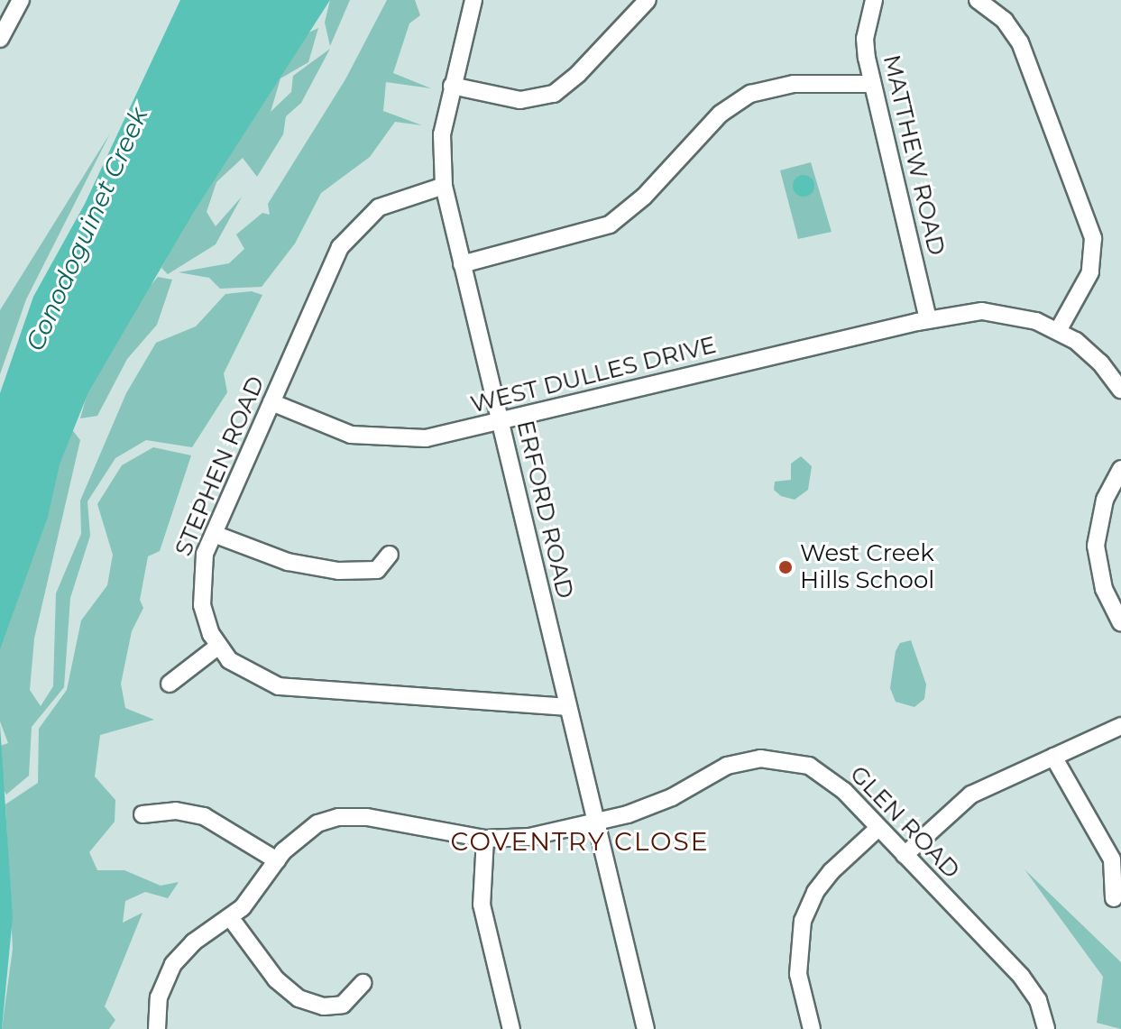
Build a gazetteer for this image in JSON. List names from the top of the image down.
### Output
{
  "streets": {
    "street": [
      "MATTHEW ROAD",
      "WEST DULLES DRIVE",
      "STEPHEN ROAD",
      "ERFORD ROAD",
      "GLEN ROAD"
    ]
  },
  "crossings": [
    ["MATTHEW ROAD", "WEST DULLES DRIVE"],
    ["WEST DULLES DRIVE", "STEPHEN ROAD"],
    ["WEST DULLES DRIVE", "ERFORD ROAD"],
    ["STEPHEN ROAD", "ERFORD ROAD"],
    ["ERFORD ROAD", "GLEN ROAD"]
  ],
  "districts": ["COVENTRY CLOSE"],
  "water": ["Conodoguinet Creek"],
  "places": ["West Creek Hills School"]
}
